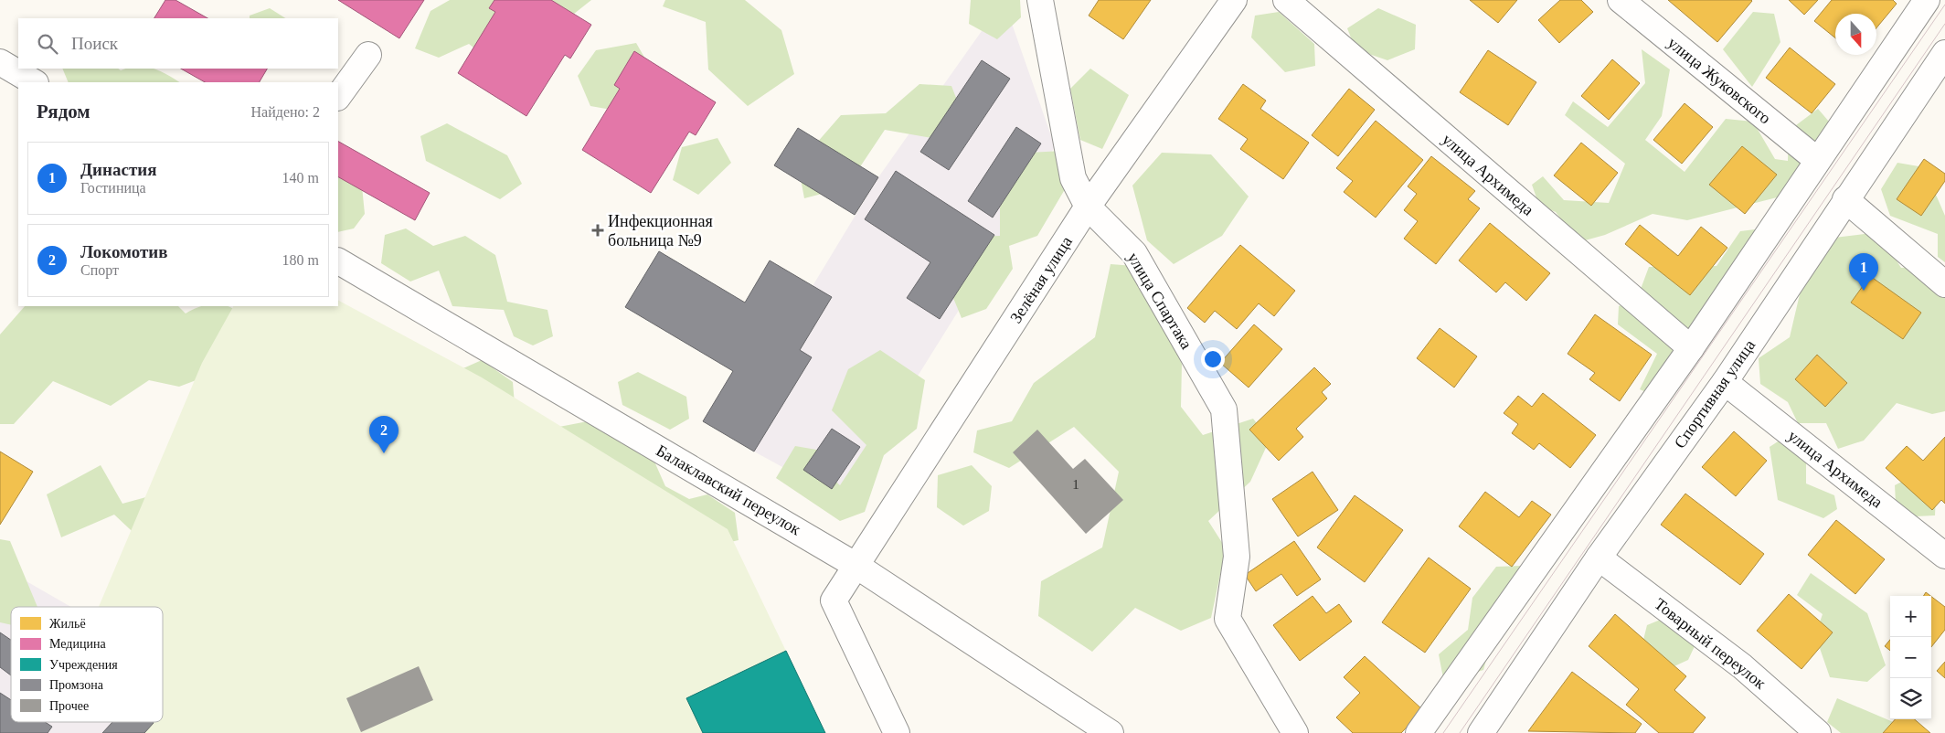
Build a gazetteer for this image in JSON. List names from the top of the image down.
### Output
{
  "streets": {
    "street": [
      "улица Жуковского",
      "улица Архимеда",
      "Зелёная улица",
      "улица Спартака",
      "Спортивная улица",
      "Балаклавский переулок",
      "Товарный переулок"
    ]
  },
  "crossings": [
    ["улица Архимеда", "Спортивная улица"],
    ["Зелёная улица", "улица Спартака"],
    ["Зелёная улица", "Балаклавский переулок"],
    ["Спортивная улица", "Товарный переулок"]
  ],
  "places": {
    "health": ["Инфекционная больница №9"]
  },
  "house_numbers": ["1"],
  "legend": [
    "Жильё",
    "Медицина",
    "Учреждения",
    "Промзона",
    "Прочее"
  ],
  "north": "bottom",
  "page": {
    "search": "Поиск",
    "heading": ["Рядом", "Найдено: 2"],
    "list": [
      {
        "mark": "1",
        "name": "Династия",
        "note": "Гостиница",
        "value": "140 m"
      },
      {
        "mark": "2",
        "name": "Локомотив",
        "note": "Спорт",
        "value": "180 m"
      }
    ],
    "pins": ["1", "2"],
    "map_buttons": ["+", "−"]
  }
}
